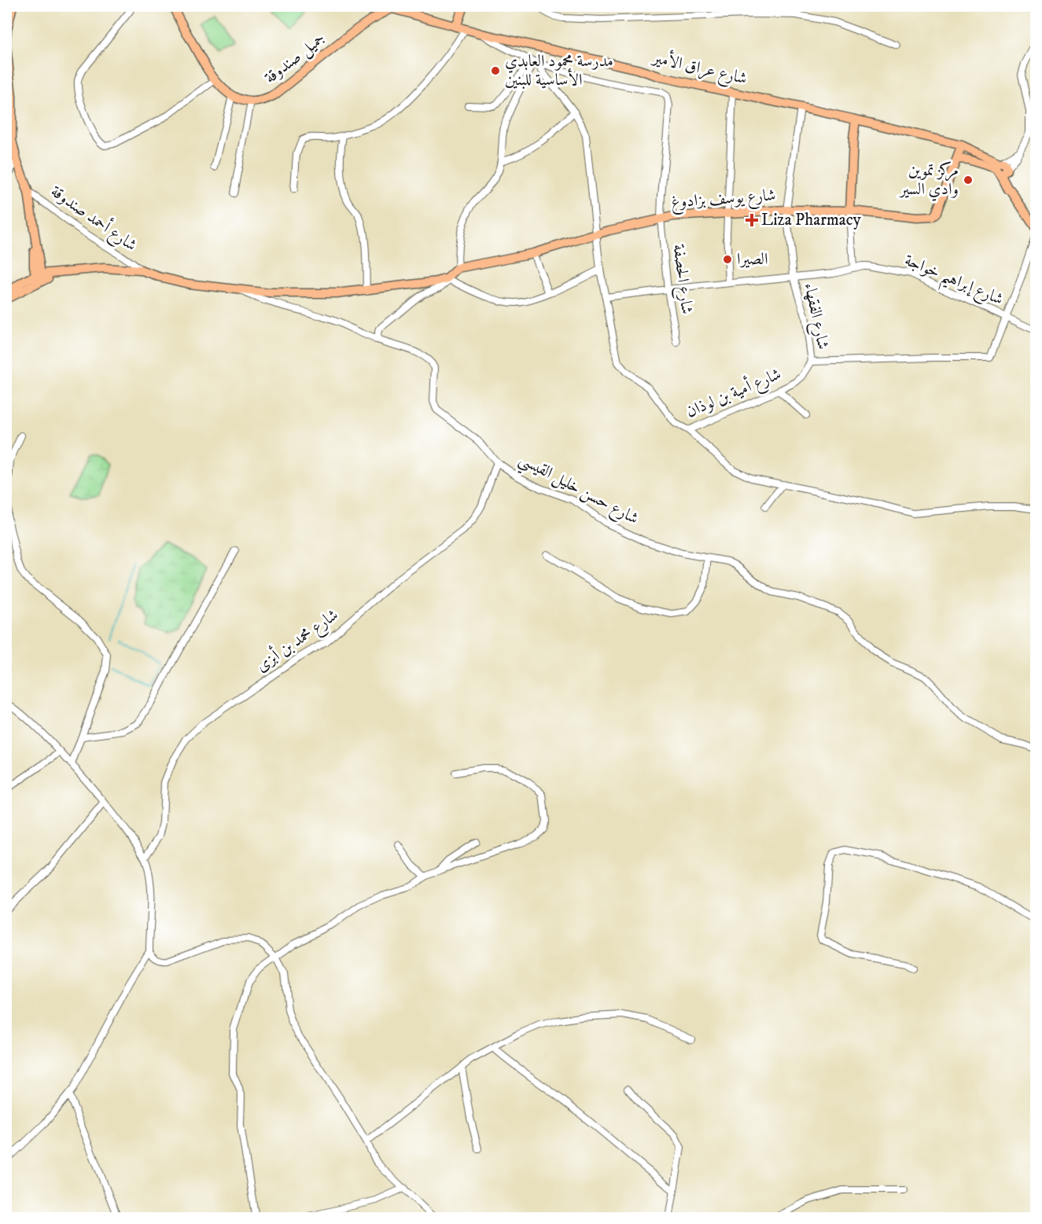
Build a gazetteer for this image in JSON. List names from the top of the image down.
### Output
{
  "streets": {
    "main road": [
      "جميل صندوقة",
      "شارع عراق الأمير",
      "شارع يوسف بزادوغ",
      "شارع حسن خليل القيسي"
    ],
    "street": [
      "شارع أحمد صندوقة",
      "شارع الحصفة",
      "شارع إبراهيم خواجة",
      "شارع الفقهاء",
      "شارع أمية بن لوذان",
      "شارع محمد بن أبزى"
    ]
  },
  "crossings": [
    ["جميل صندوقة", "شارع عراق الأمير"],
    ["شارع عراق الأمير", "شارع الفقهاء"],
    ["شارع يوسف بزادوغ", "شارع الحصفة"],
    ["شارع يوسف بزادوغ", "شارع الفقهاء"],
    ["شارع يوسف بزادوغ", "شارع أمية بن لوذان"],
    ["شارع يوسف بزادوغ", "شارع حسن خليل القيسي"],
    ["شارع أحمد صندوقة", "شارع حسن خليل القيسي"],
    ["شارع الحصفة", "شارع إبراهيم خواجة"],
    ["شارع الحصفة", "شارع أمية بن لوذان"],
    ["شارع إبراهيم خواجة", "شارع الفقهاء"],
    ["شارع إبراهيم خواجة", "شارع أمية بن لوذان"],
    ["شارع الفقهاء", "شارع أمية بن لوذان"],
    ["شارع حسن خليل القيسي", "شارع محمد بن أبزى"]
  ],
  "places": {
    "other": ["مدرسة محمود العابدي الأساسية للبنين", "مركز تموين وادي السير", "الصيرا"],
    "health": ["Liza Pharmacy"]
  }
}
